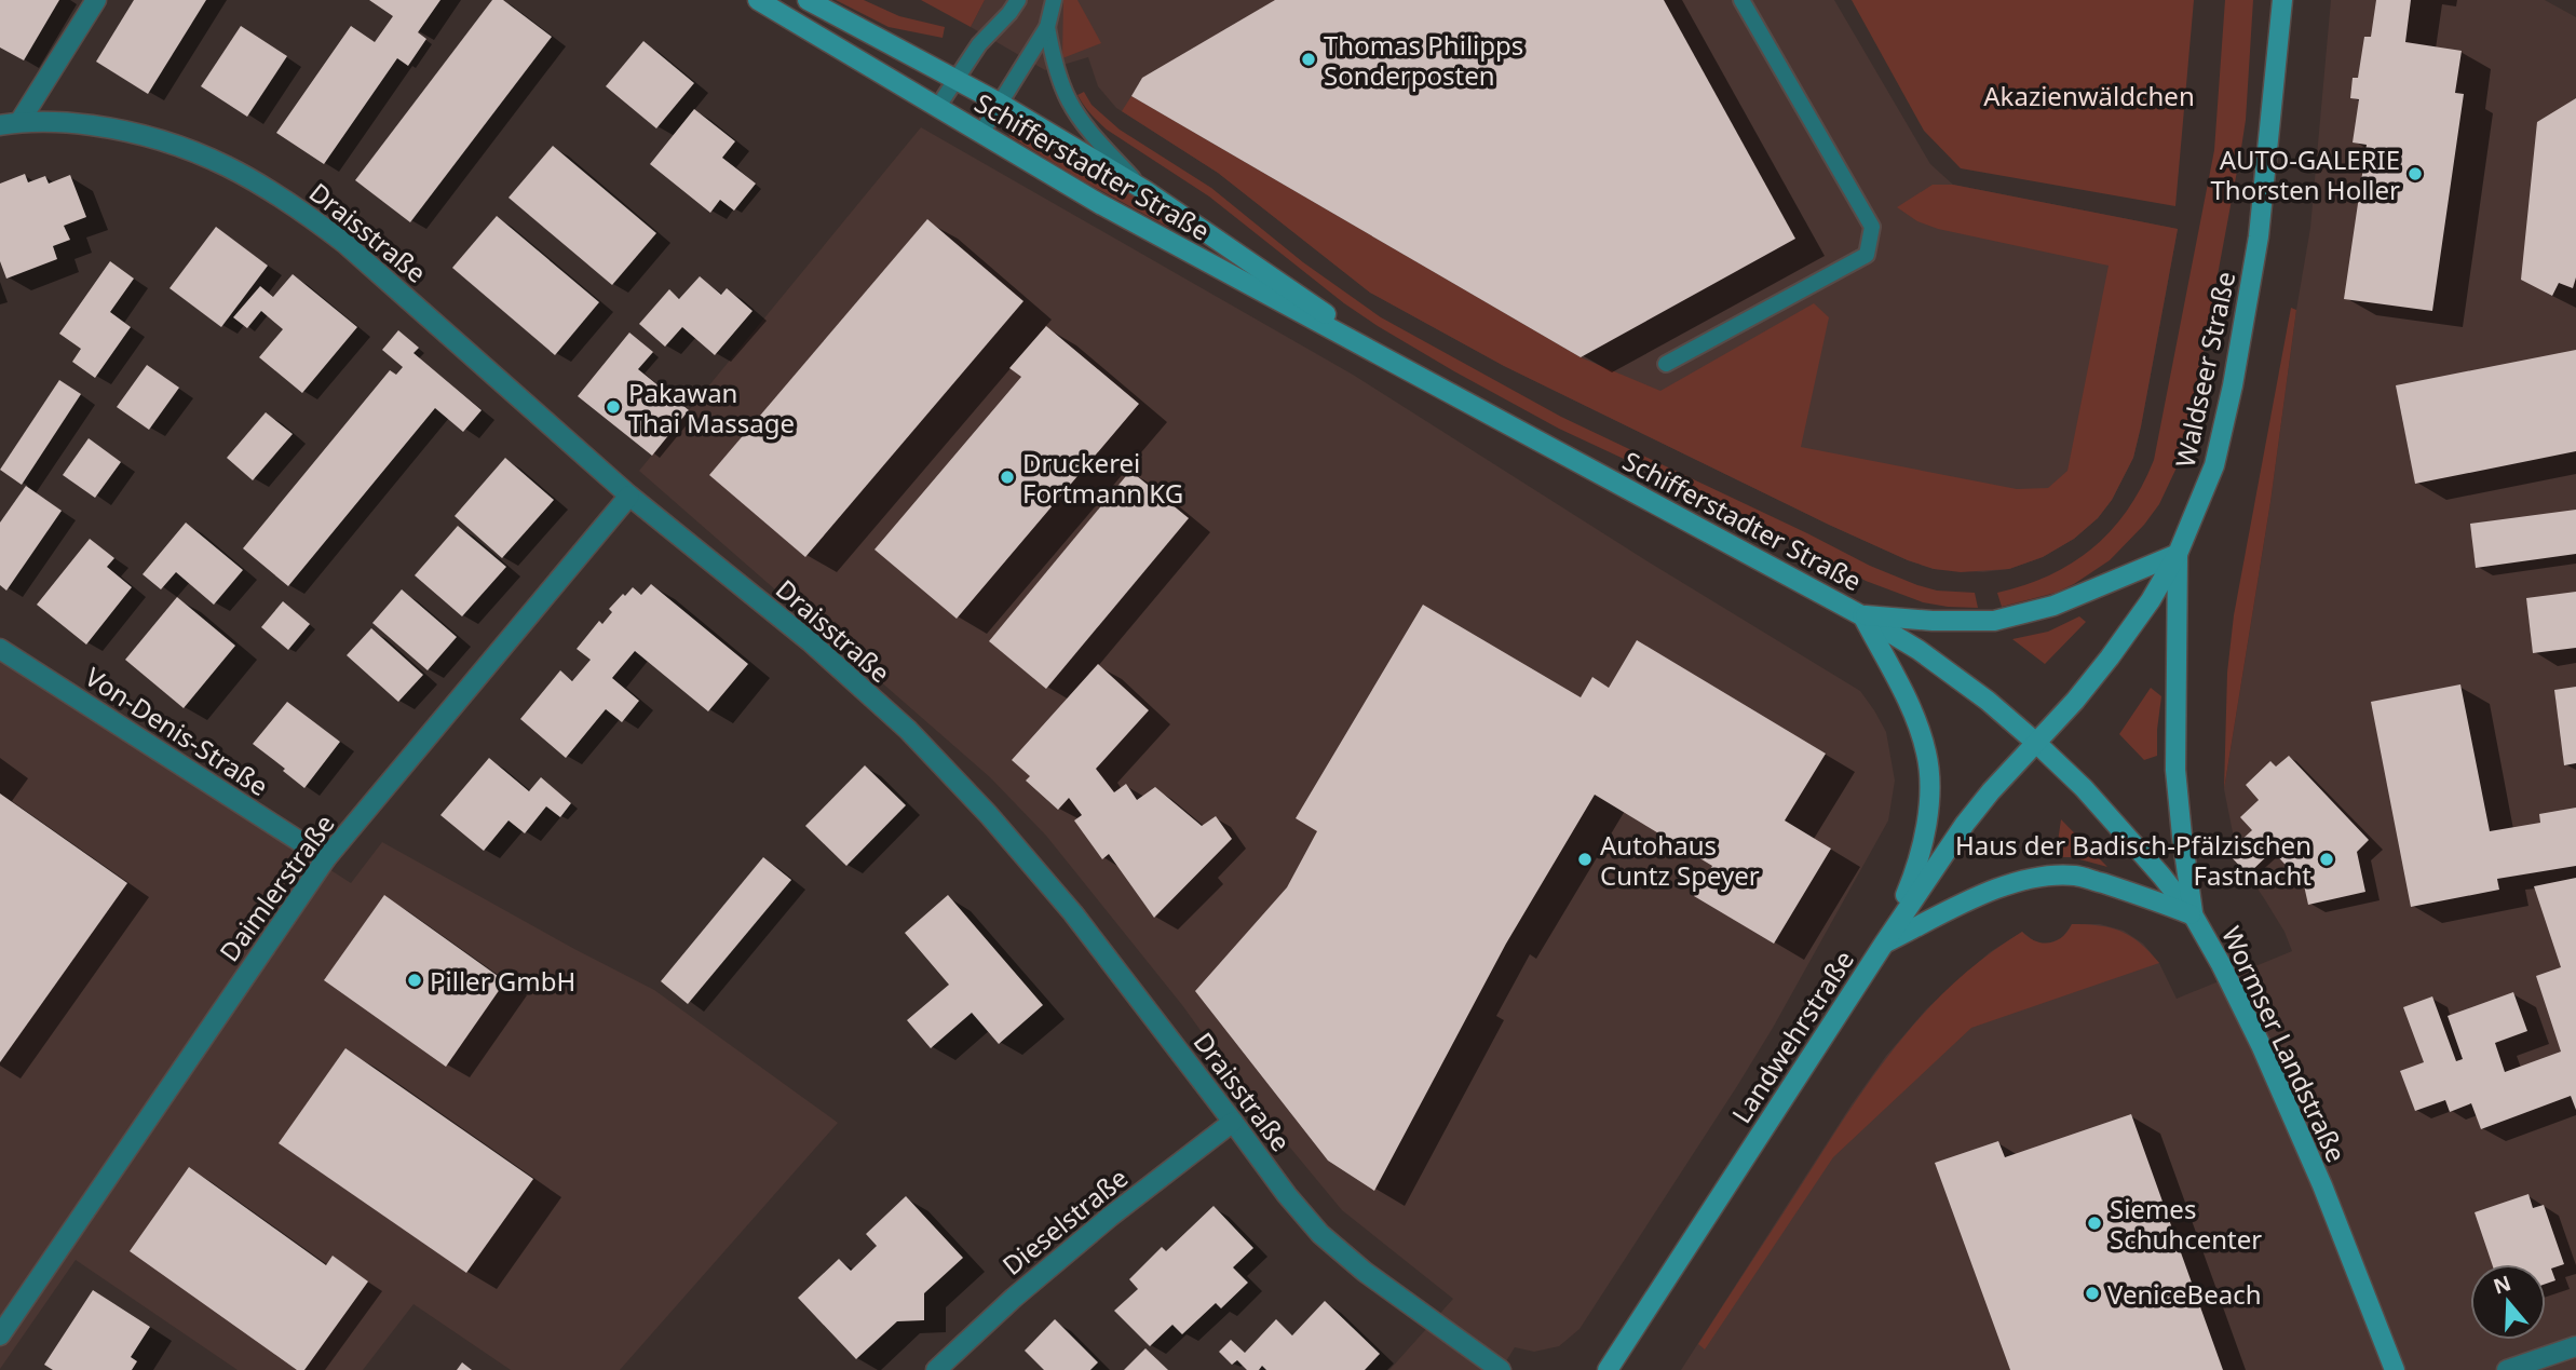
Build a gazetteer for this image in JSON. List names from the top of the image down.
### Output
{
  "streets": {
    "main road": [
      "Schifferstadter Straße",
      "Waldseer Straße",
      "Landwehrstraße",
      "Wormser Landstraße"
    ],
    "street": [
      "Draisstraße",
      "Von-Denis-Straße",
      "Daimlerstraße",
      "Dieselstraße"
    ]
  },
  "crossings": [
    ["Schifferstadter Straße", "Waldseer Straße"],
    ["Schifferstadter Straße", "Landwehrstraße"],
    ["Schifferstadter Straße", "Wormser Landstraße"],
    ["Draisstraße", "Daimlerstraße"],
    ["Draisstraße", "Dieselstraße"],
    ["Waldseer Straße", "Landwehrstraße"],
    ["Waldseer Straße", "Wormser Landstraße"],
    ["Von-Denis-Straße", "Daimlerstraße"],
    ["Landwehrstraße", "Wormser Landstraße"]
  ],
  "parks": ["Akazienwäldchen"],
  "places": [
    "Thomas Philipps Sonderposten",
    "AUTO-GALERIE Thorsten Holler",
    "Pakawan Thai Massage",
    "Druckerei Fortmann KG",
    "Autohaus Cuntz Speyer",
    "Haus der Badisch-Pfälzischen Fastnacht",
    "Piller GmbH",
    "Siemes Schuhcenter",
    "VeniceBeach"
  ],
  "north": "top"
}
